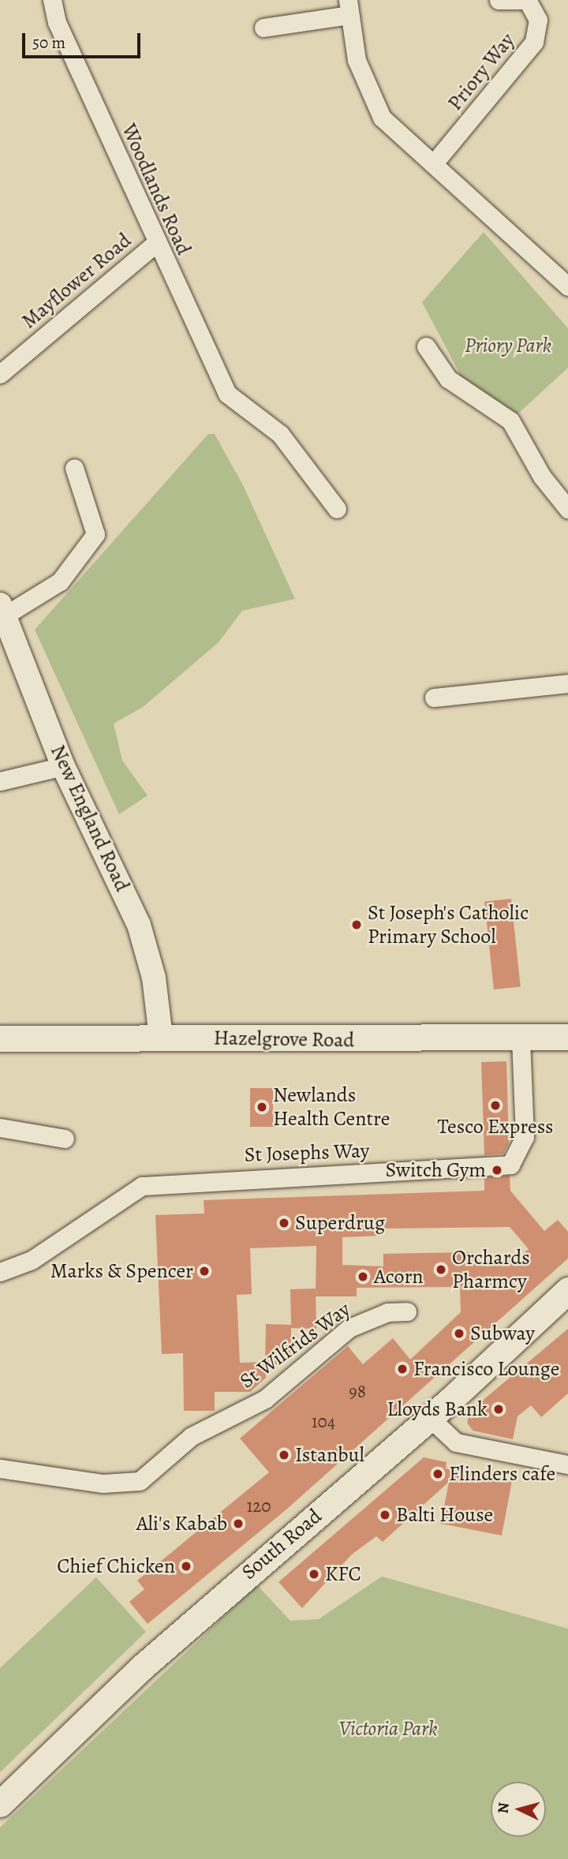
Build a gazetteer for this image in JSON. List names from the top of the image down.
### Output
{
  "streets": {
    "main road": ["Hazelgrove Road", "South Road"],
    "street": [
      "Priory Way",
      "Woodlands Road",
      "Mayflower Road",
      "New England Road",
      "St Josephs Way",
      "St Wilfrids Way"
    ]
  },
  "crossings": [
    ["Woodlands Road", "Mayflower Road"],
    ["New England Road", "Hazelgrove Road"],
    ["Hazelgrove Road", "St Josephs Way"]
  ],
  "parks": ["Priory Park", "Victoria Park"],
  "places": [
    "St Joseph's Catholic Primary School",
    "Tesco Express",
    "Newlands Health Centre",
    "Switch Gym",
    "Superdrug",
    "Orchards Pharmcy",
    "Marks & Spencer",
    "Acorn",
    "Subway",
    "Francisco Lounge",
    "Lloyds Bank",
    "Istanbul",
    "Flinders cafe",
    "Balti House",
    "Ali's Kabab",
    "Chief Chicken",
    "KFC"
  ],
  "house_numbers": ["98", "104", "120"],
  "scale_bar": "50 m",
  "north": "left"
}
